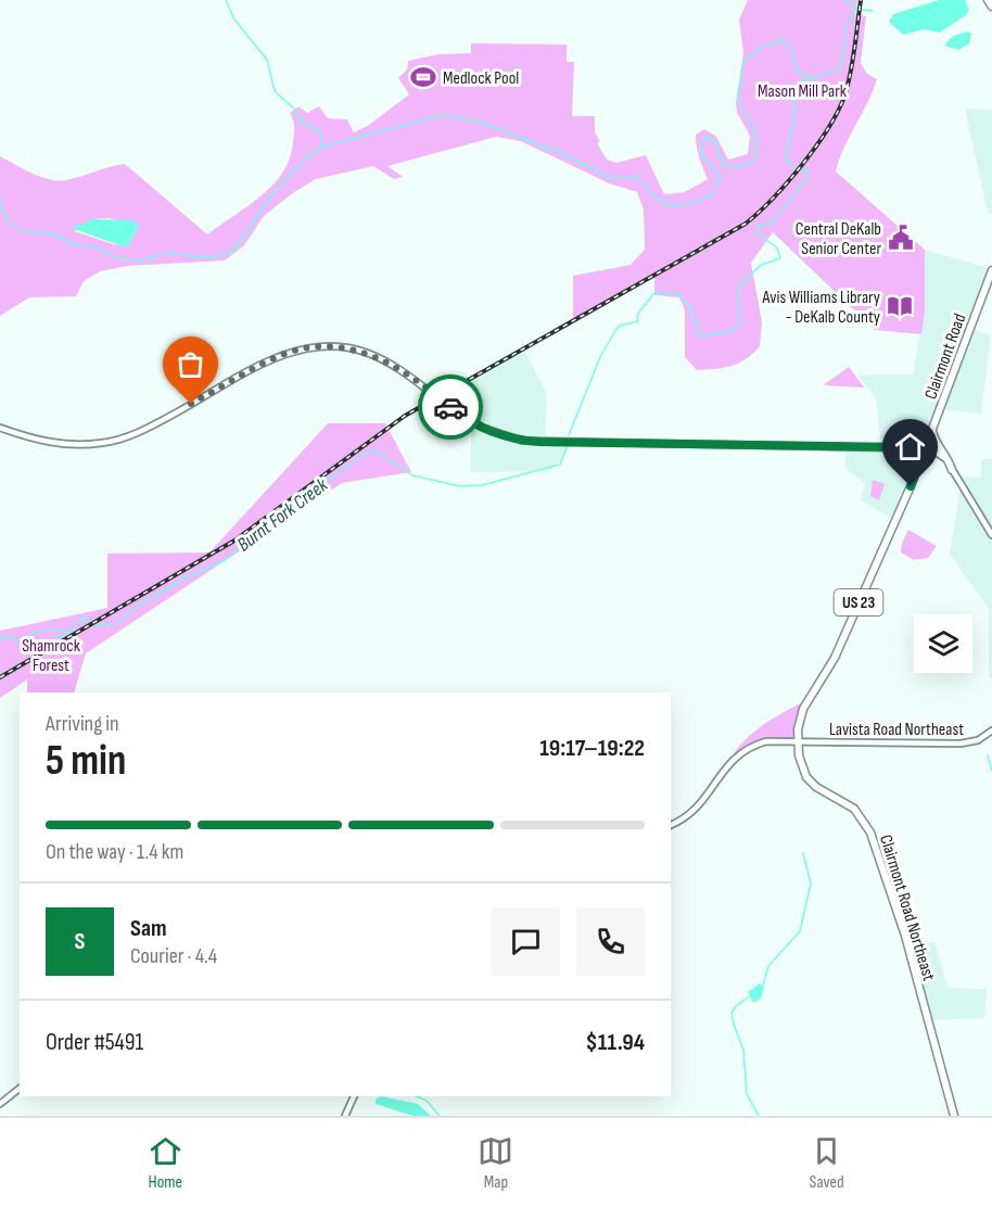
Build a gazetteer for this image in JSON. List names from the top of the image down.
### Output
{
  "streets": {
    "main road": [
      "Clairmont Road",
      "US 23",
      "Lavista Road Northeast",
      "Clairmont Road Northeast"
    ]
  },
  "crossings": [
    ["Clairmont Road", "Clairmont Road Northeast"],
    ["Lavista Road Northeast", "Clairmont Road Northeast"]
  ],
  "water": ["Burnt Fork Creek"],
  "parks": ["Mason Mill Park", "Shamrock Forest"],
  "places": {
    "sports": ["Medlock Pool"],
    "public building": ["Central DeKalb Senior Center"],
    "library": ["Avis Williams Library - DeKalb County"]
  },
  "page": {
    "heading": ["5 min", "Arriving in", "19:17–19:22"],
    "panel": [
      "Sam",
      "Courier · 4.4",
      "Order #5491",
      "$11.94"
    ],
    "bar": "On the way · 1.4 km",
    "round": "S",
    "tabs": ["Home", "Map", "Saved"]
  }
}
